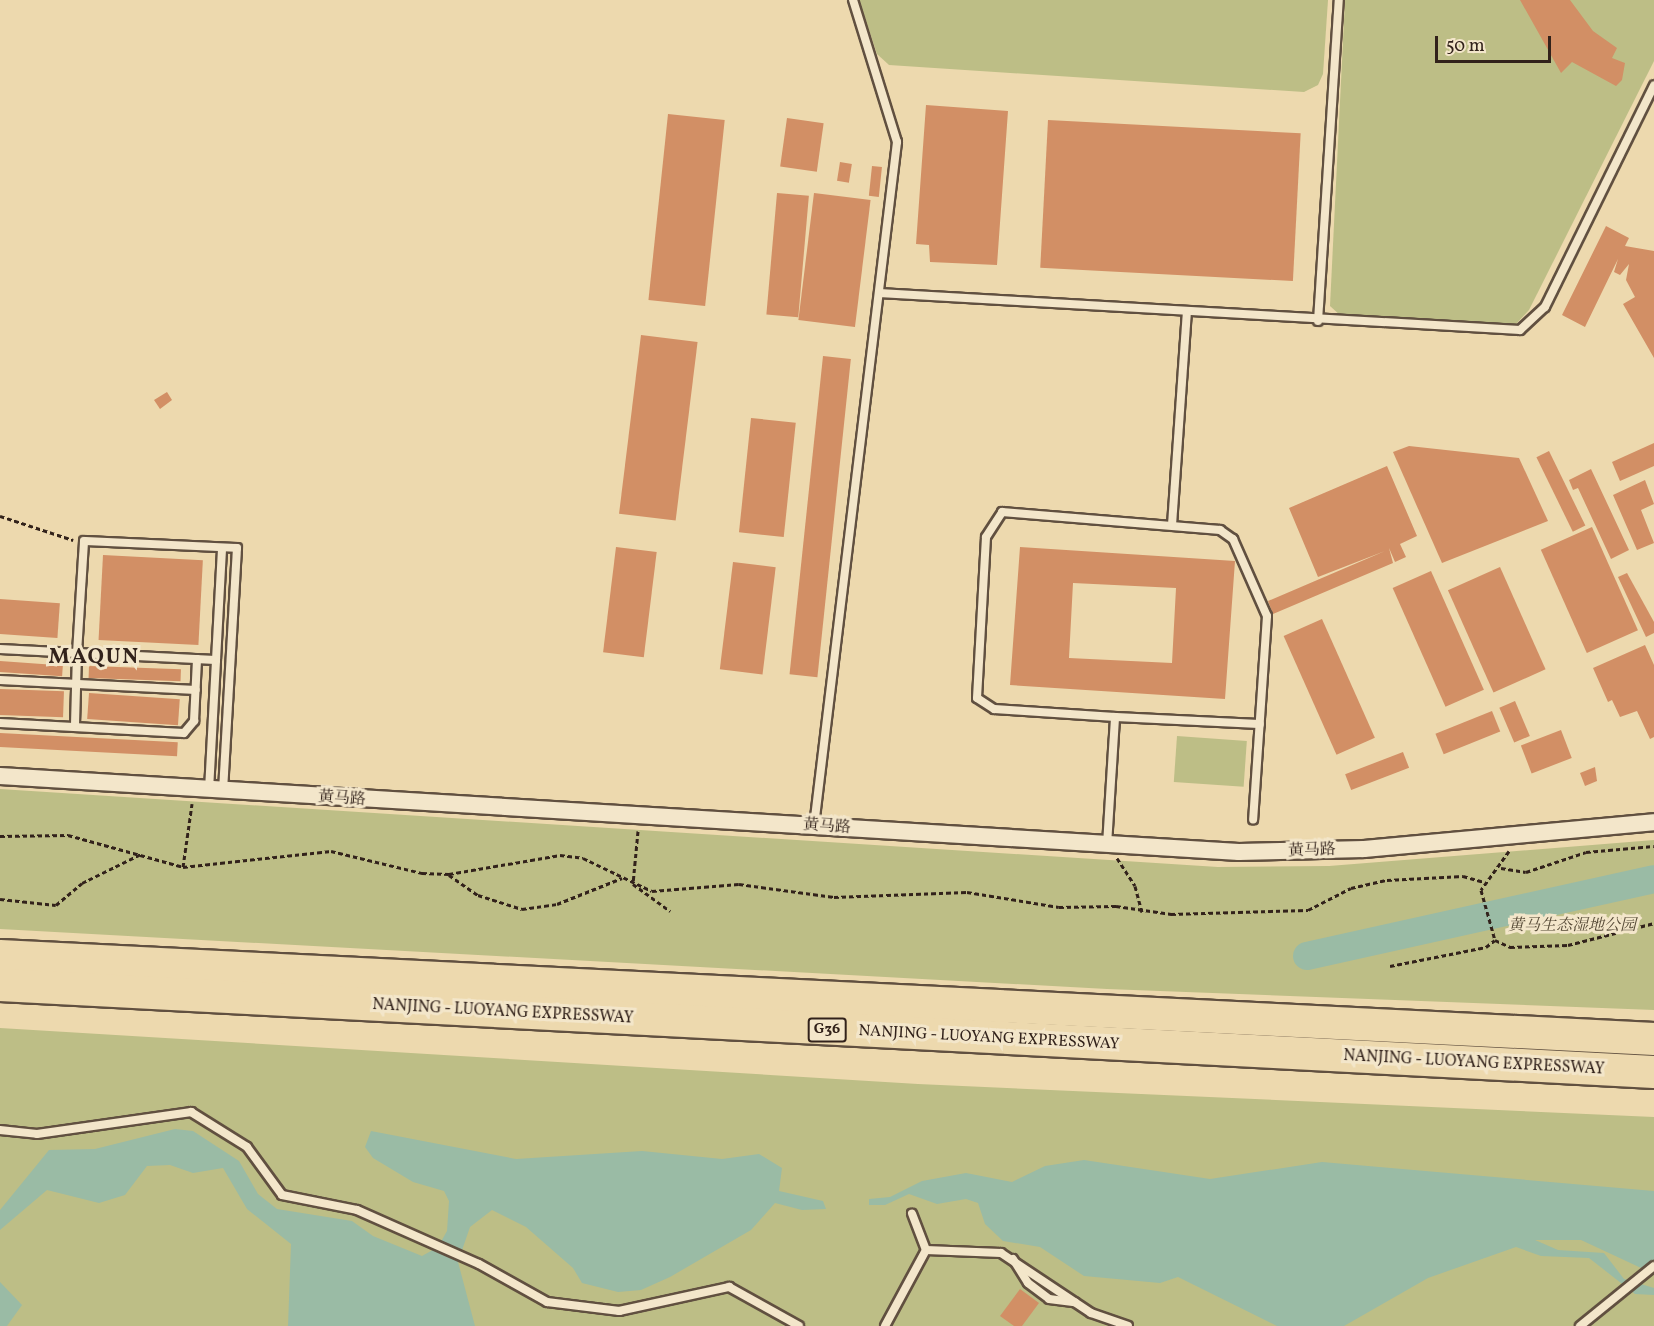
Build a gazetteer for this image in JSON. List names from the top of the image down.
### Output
{
  "streets": {
    "highway": ["NANJING - LUOYANG EXPRESSWAY", "G36"],
    "street": ["黄马路"]
  },
  "districts": ["MAQUN"],
  "parks": ["黄马生态湿地公园"],
  "scale_bar": "50 m"
}
